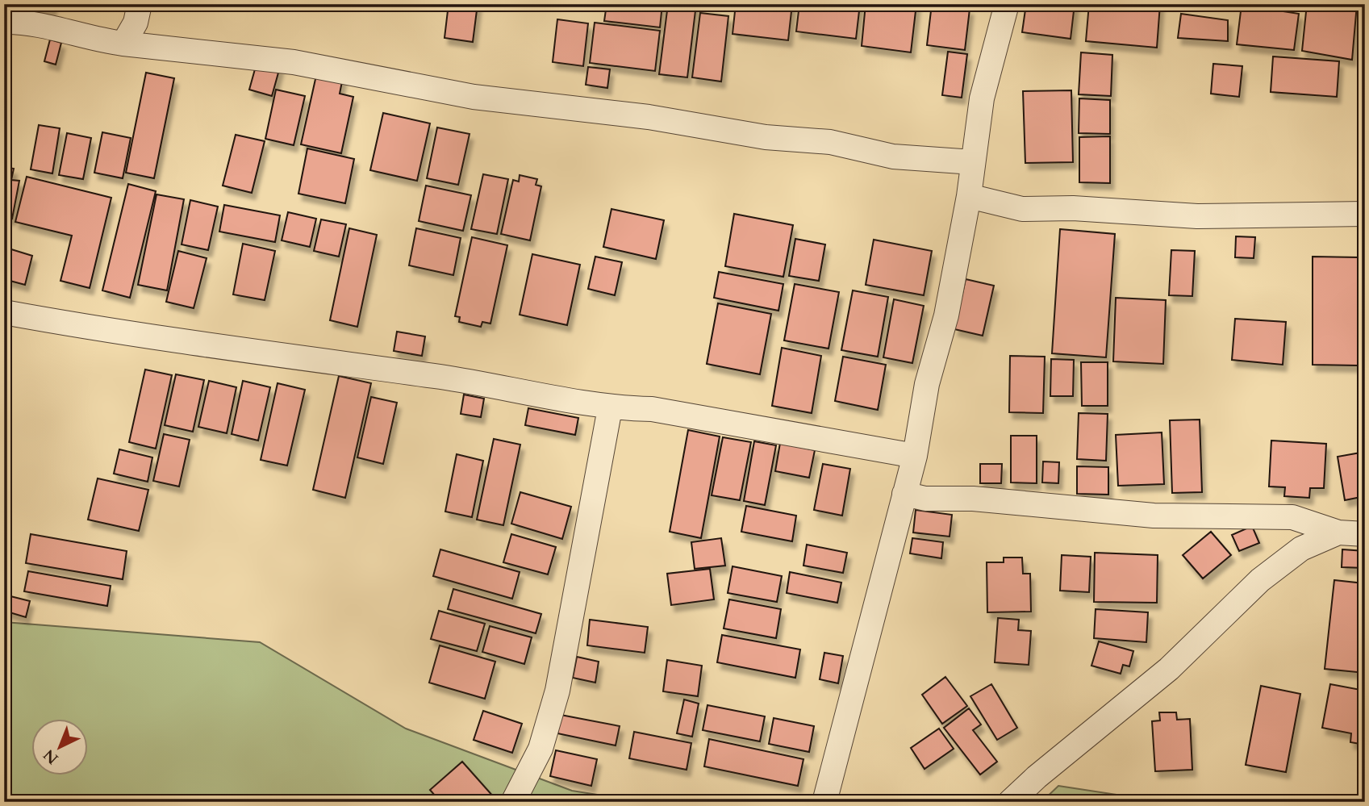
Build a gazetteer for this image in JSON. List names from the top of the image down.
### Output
{
  "north": "bottom left"
}
